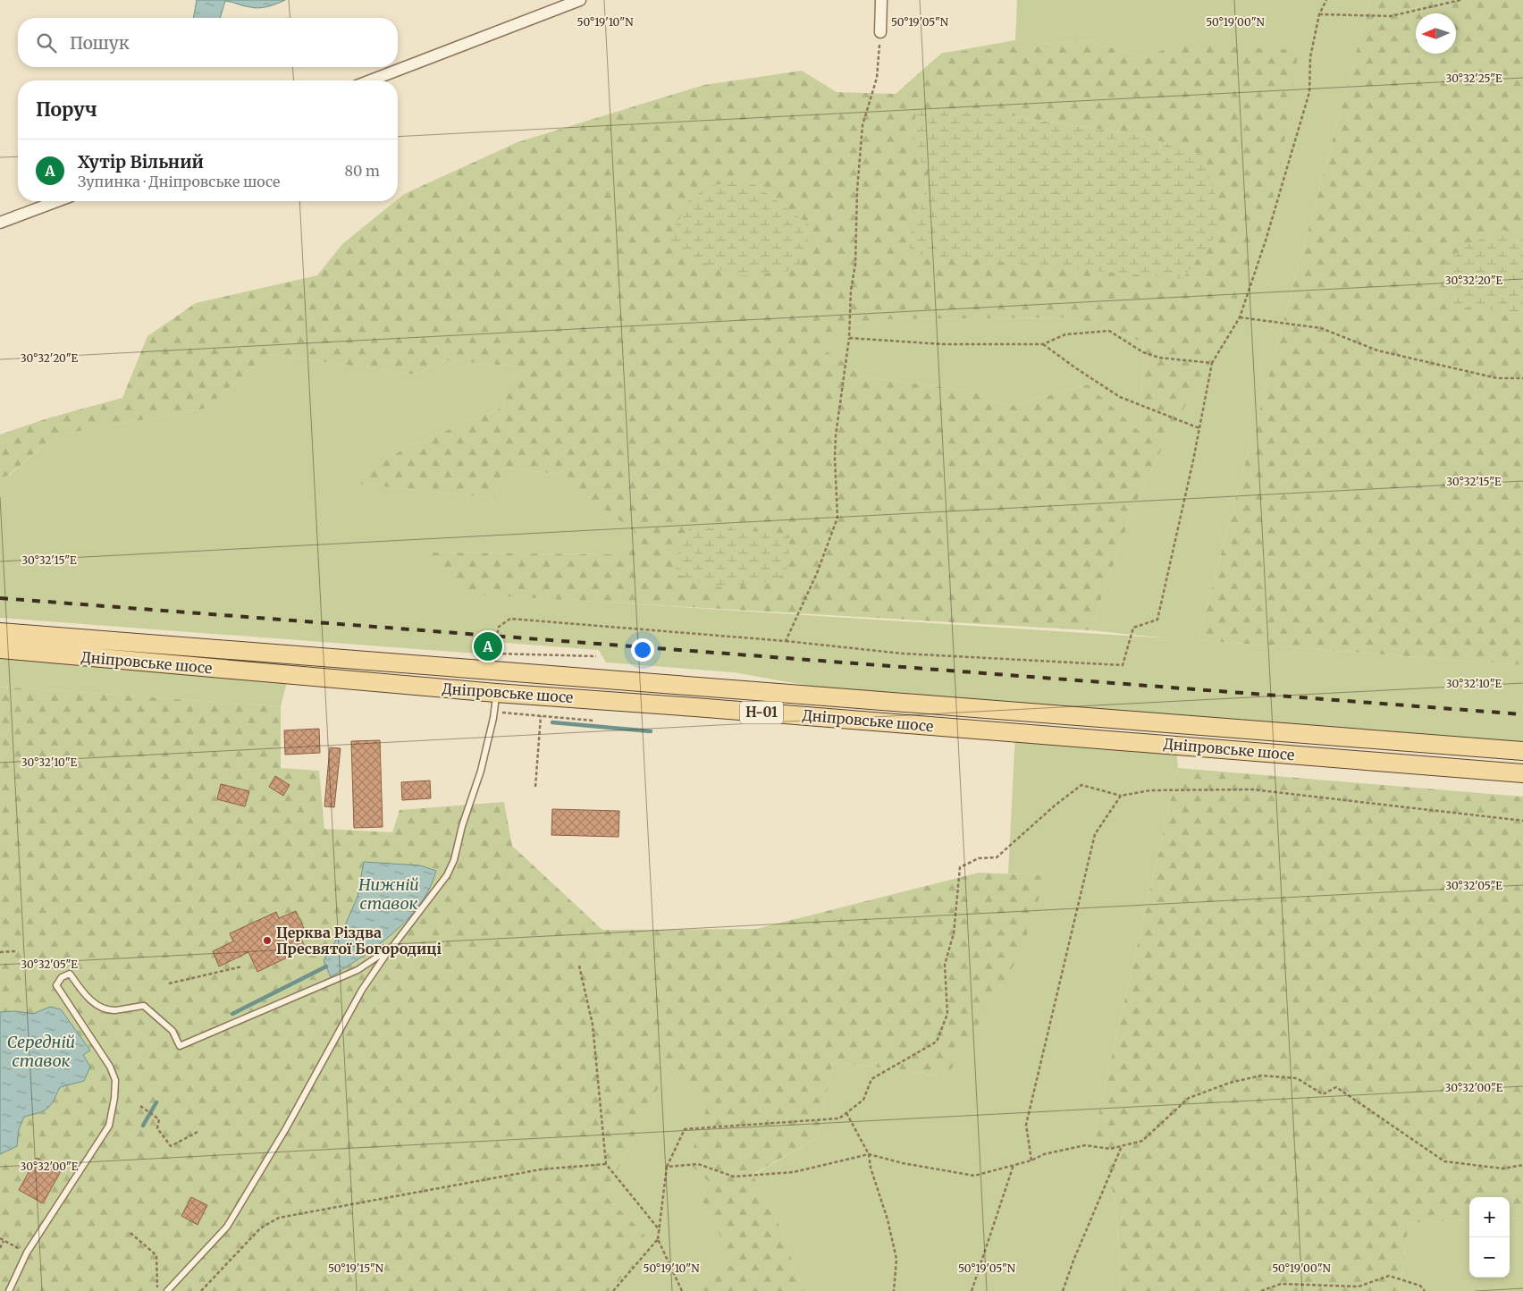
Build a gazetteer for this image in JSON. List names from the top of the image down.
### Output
{
  "streets": {
    "main road": ["Дніпровське шосе", "Н-01"]
  },
  "water": ["Нижній ставок", "Середній ставок"],
  "places": ["Церква Різдва Пресвятої Богородиці"],
  "north": "left",
  "page": {
    "search": "Пошук",
    "heading": "Поруч",
    "list": [
      {
        "mark": "A",
        "name": "Хутір Вільний",
        "note": "Зупинка · Дніпровське шосе",
        "value": "80 m"
      }
    ],
    "pins": "A",
    "map_buttons": ["+", "−"]
  },
  "coordinates": [
    "50°19'10\"N",
    "50°19'05\"N",
    "50°19'00\"N",
    "30°32'25\"E",
    "30°32'20\"E",
    "30°32'15\"E",
    "30°32'10\"E",
    "30°32'05\"E",
    "30°32'00\"E",
    "50°19'15\"N"
  ]
}
